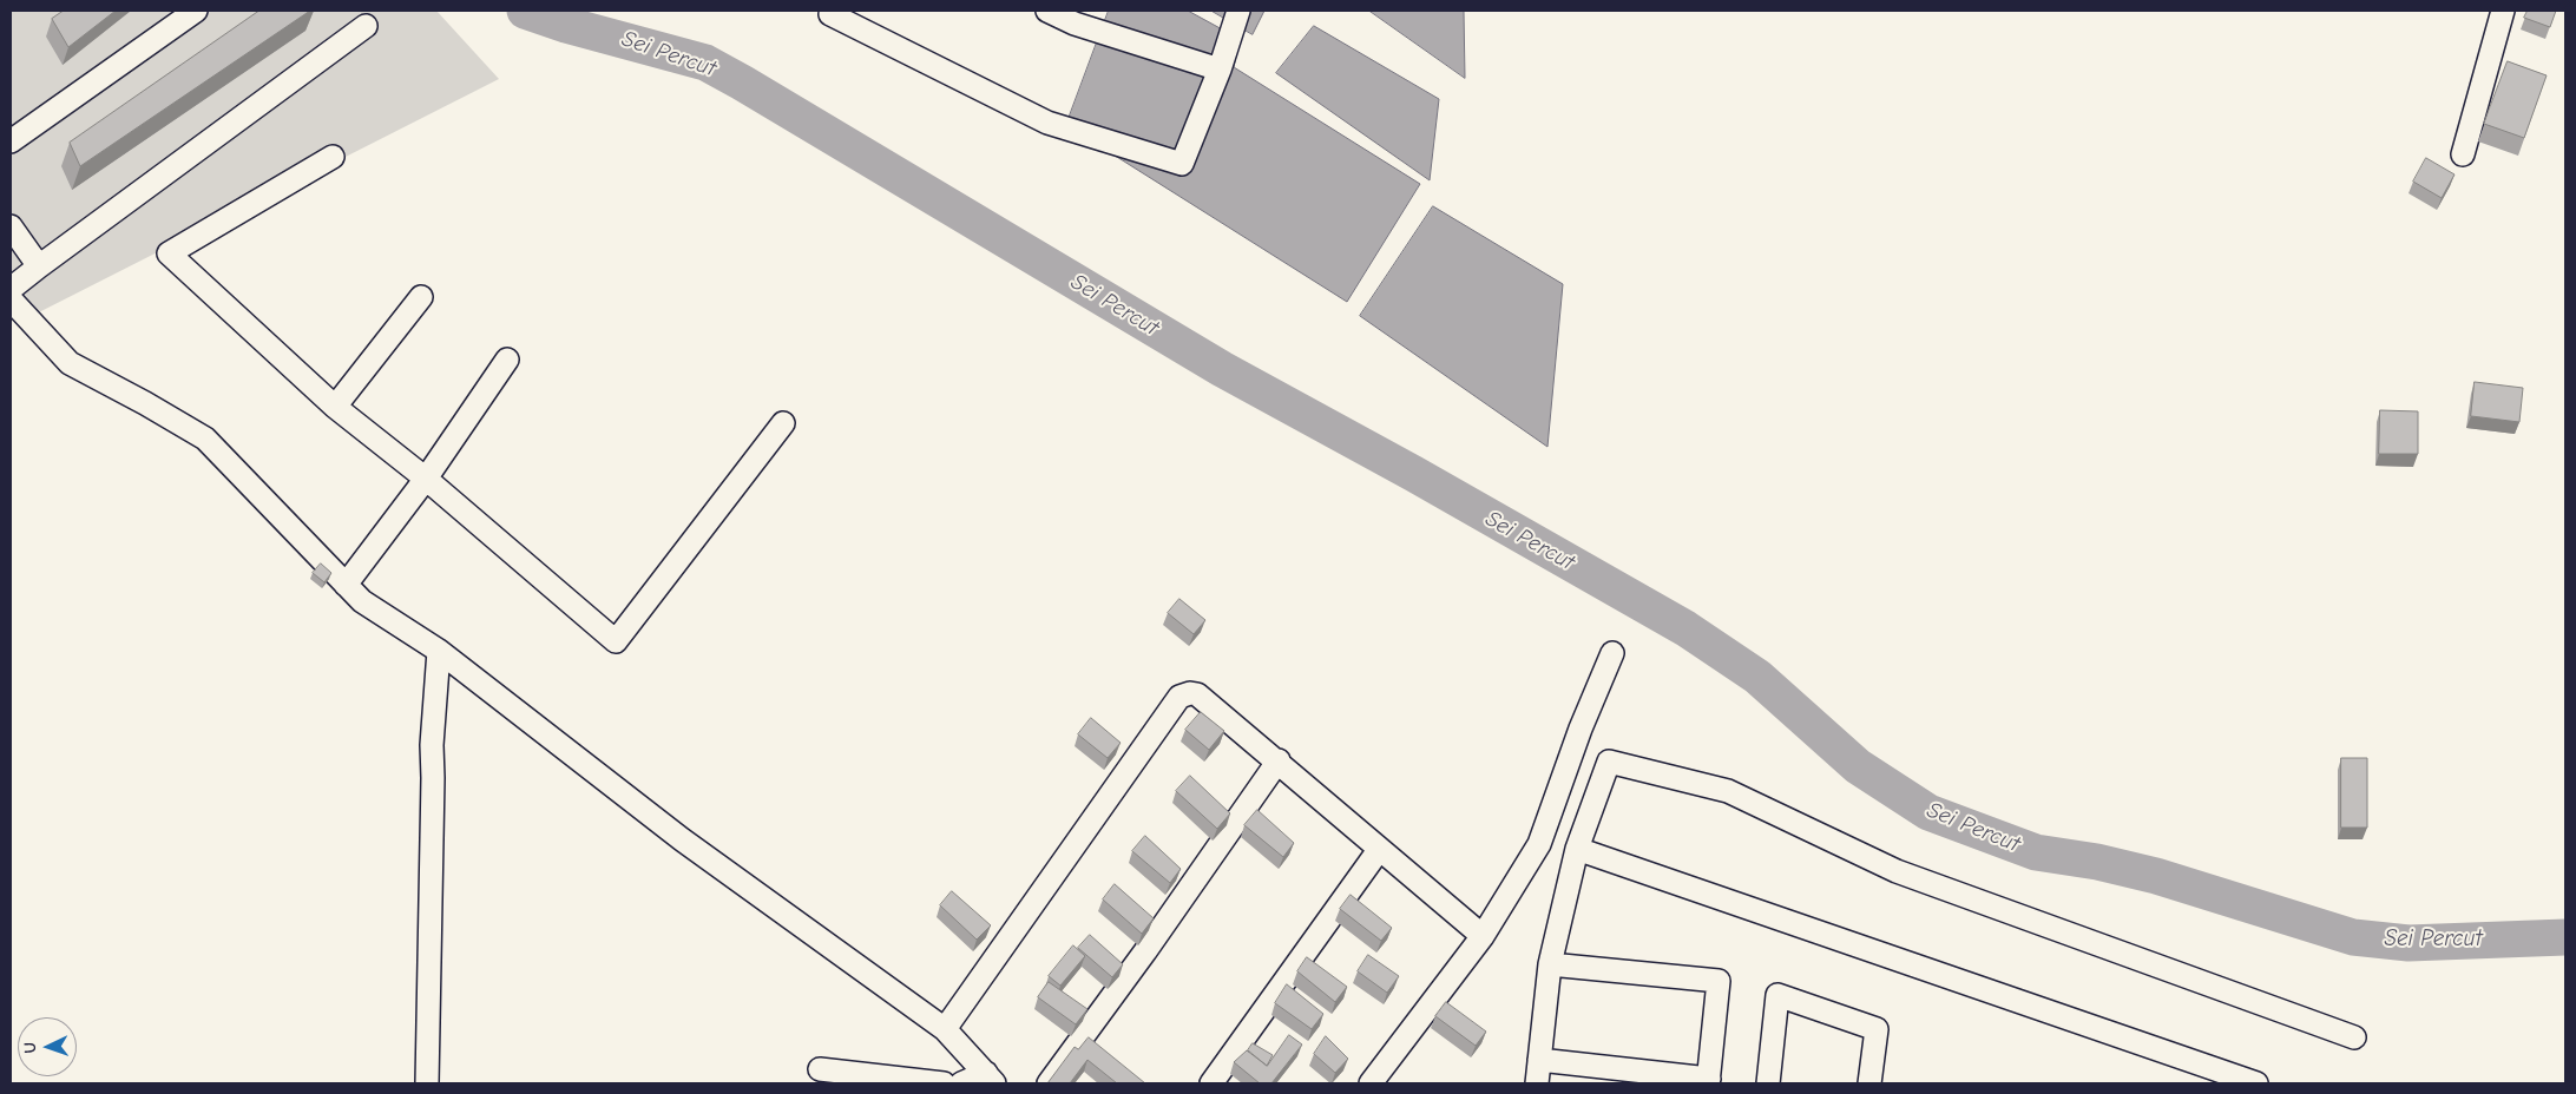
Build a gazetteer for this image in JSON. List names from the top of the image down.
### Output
{
  "water": ["Sei Percut"],
  "north": "left"
}
